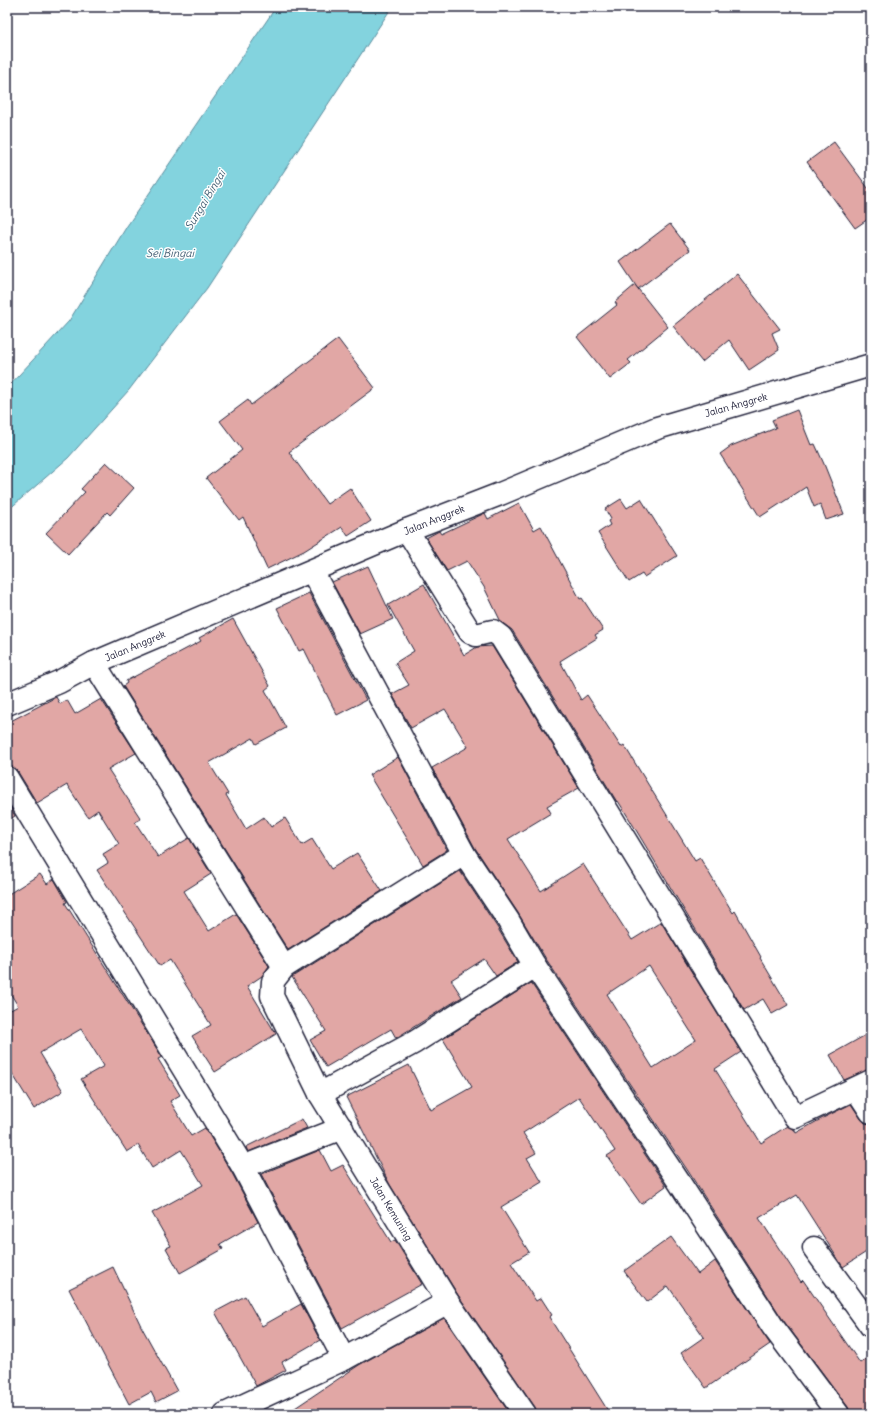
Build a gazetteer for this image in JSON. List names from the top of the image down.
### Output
{
  "streets": {
    "street": ["Jalan Anggrek", "Jalan Kemuning"]
  },
  "water": ["Sungai Bingai", "Sei Bingai"]
}
